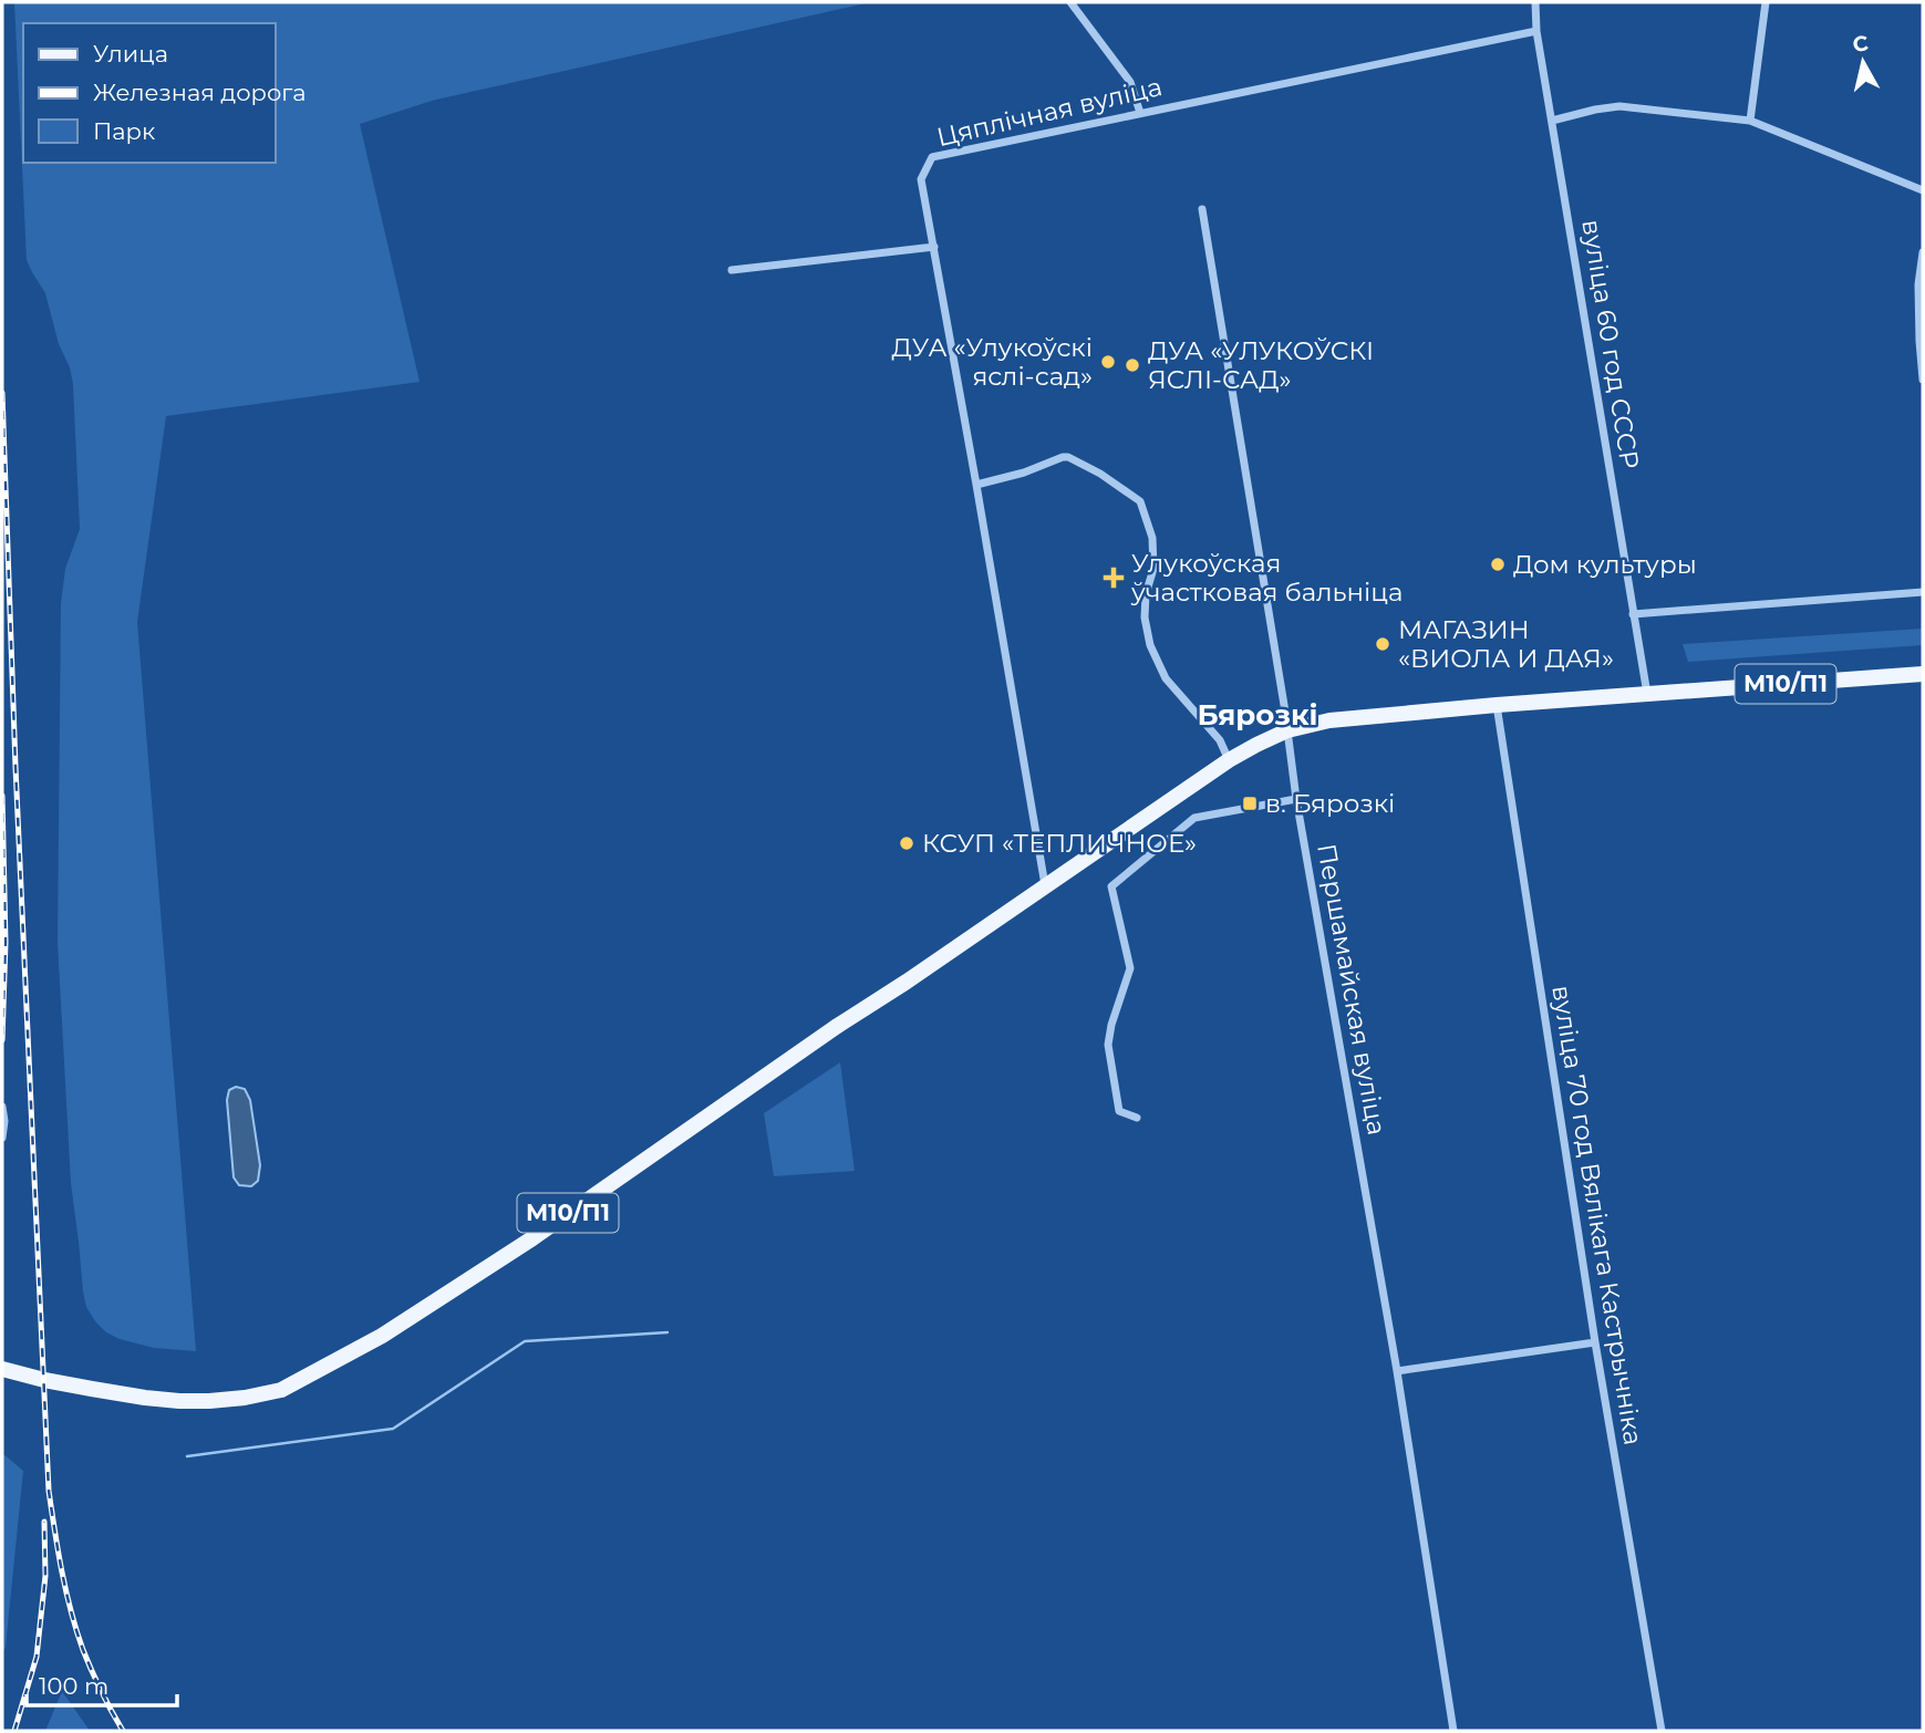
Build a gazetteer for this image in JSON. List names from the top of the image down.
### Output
{
  "streets": {
    "main road": ["М10/П1"],
    "street": [
      "Цяплічная вуліца",
      "вуліца 60 год СССР",
      "Першамайская вуліца",
      "вуліца 70 год Вялікага Кастрычніка"
    ]
  },
  "crossings": [
    ["Цяплічная вуліца", "вуліца 60 год СССР"],
    ["Цяплічная вуліца", "М10/П1"],
    ["вуліца 60 год СССР", "М10/П1"],
    ["М10/П1", "Першамайская вуліца"],
    ["М10/П1", "вуліца 70 год Вялікага Кастрычніка"]
  ],
  "districts": ["Бярозкі"],
  "places": {
    "other": [
      "ДУА «Улукоўскі яслі-сад»",
      "ДУА «УЛУКОЎСКІ ЯСЛІ-САД»",
      "Дом культуры",
      "МАГАЗИН «ВИОЛА И ДАЯ»",
      "КСУП «ТЕПЛИЧНОЕ»"
    ],
    "health": ["Улукоўская ўчастковая бальніца"],
    "transit": ["в. Бярозкі"]
  },
  "legend": ["Улица", "Железная дорога", "Парк"],
  "scale_bar": "100 m",
  "north": "top"
}
